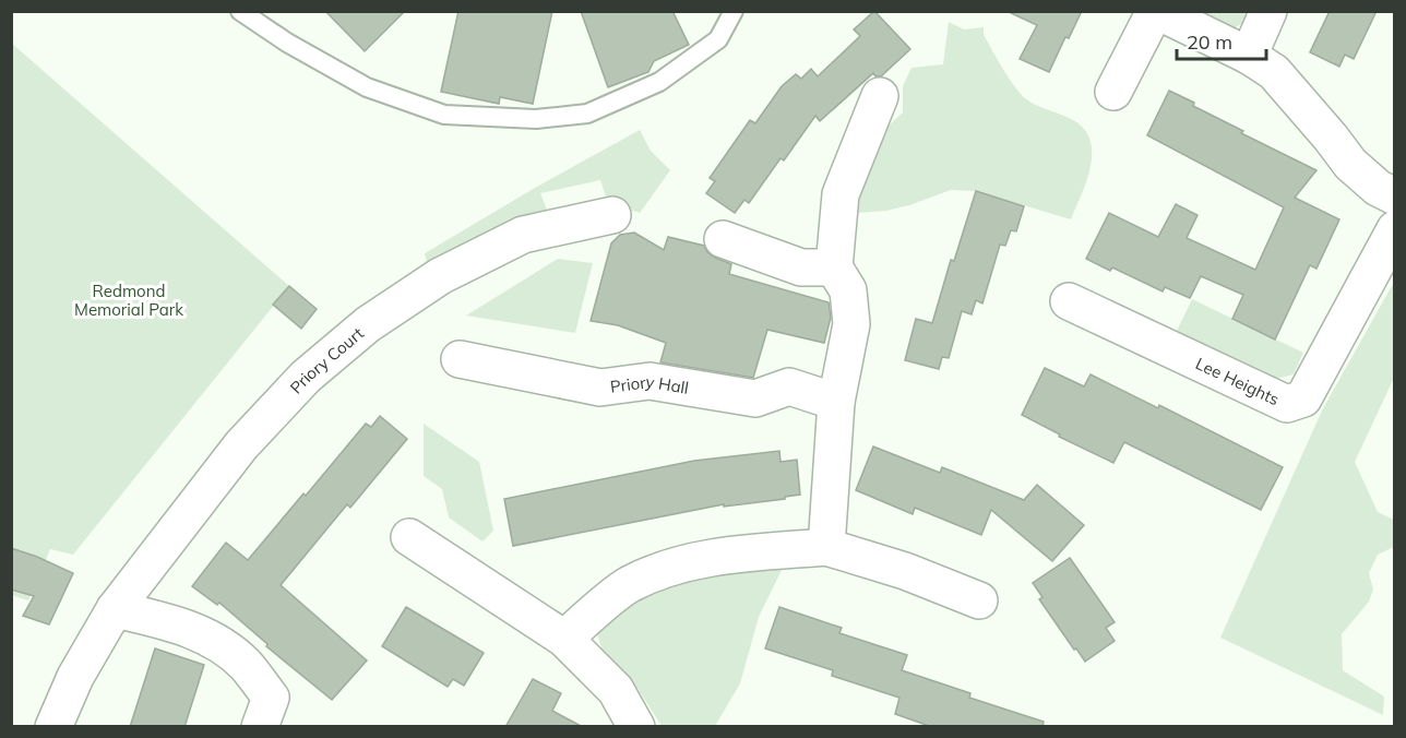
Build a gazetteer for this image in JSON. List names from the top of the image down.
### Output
{
  "streets": {
    "street": ["Priory Court", "Lee Heights", "Priory Hall"]
  },
  "parks": ["Redmond Memorial Park"],
  "scale_bar": "20 m"
}
